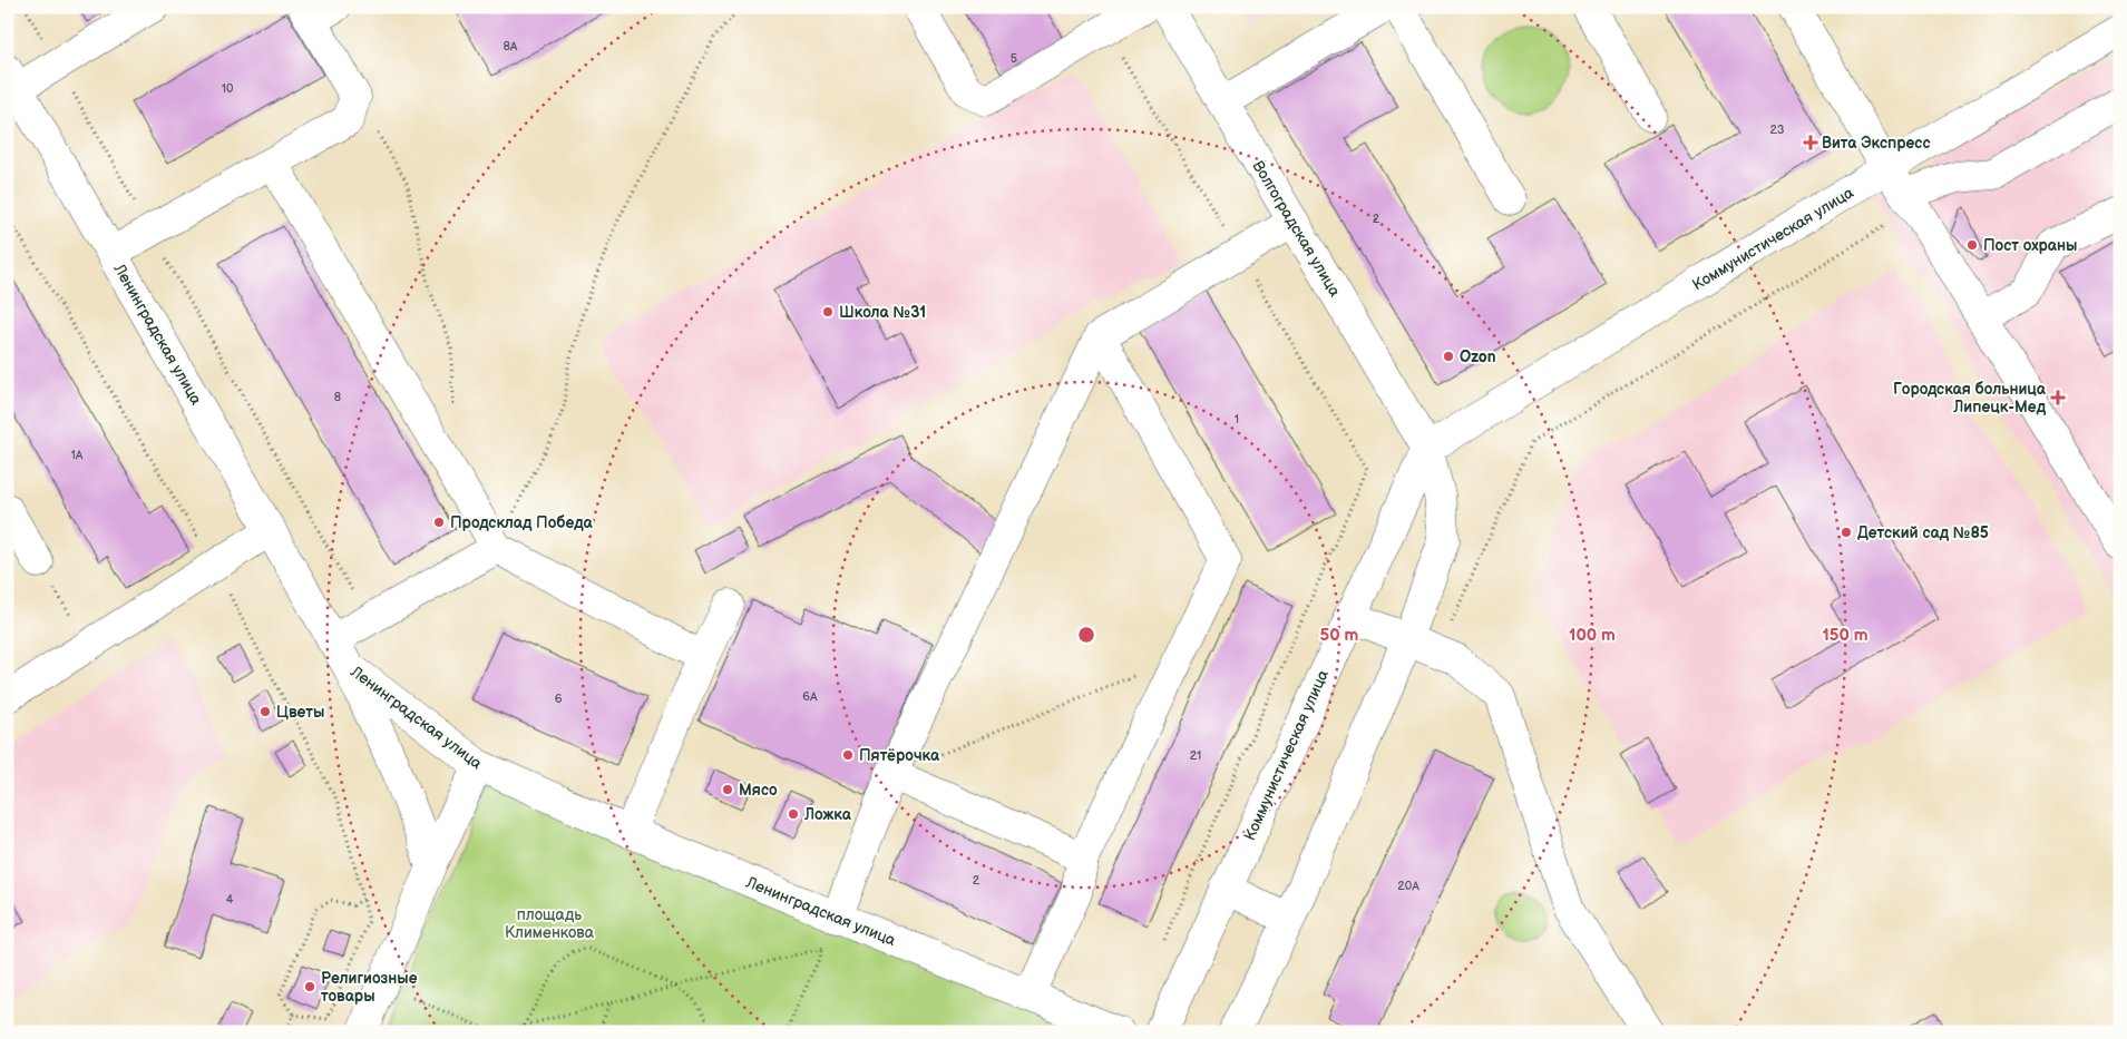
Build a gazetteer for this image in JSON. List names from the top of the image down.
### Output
{
  "streets": {
    "street": ["Волгоградская улица", "Коммунистическая улица", "Ленинградская улица"]
  },
  "crossings": [
    ["Волгоградская улица", "Коммунистическая улица"]
  ],
  "parks": ["площадь Клименкова"],
  "places": {
    "health": ["Вита Экспресс", "Городская больница Липецк-Мед"],
    "other": [
      "Пост охраны",
      "Школа №31",
      "Ozon",
      "Продсклад Победа",
      "Детский сад №85",
      "Цветы",
      "Пятёрочка",
      "Мясо",
      "Ложка",
      "Религиозные товары"
    ]
  },
  "house_numbers": [
    "8А",
    "5",
    "10",
    "23",
    "2",
    "8",
    "1",
    "1А",
    "6А",
    "6",
    "21",
    "2",
    "20А",
    "4"
  ],
  "rings": ["50 m", "100 m", "150 m"]
}
